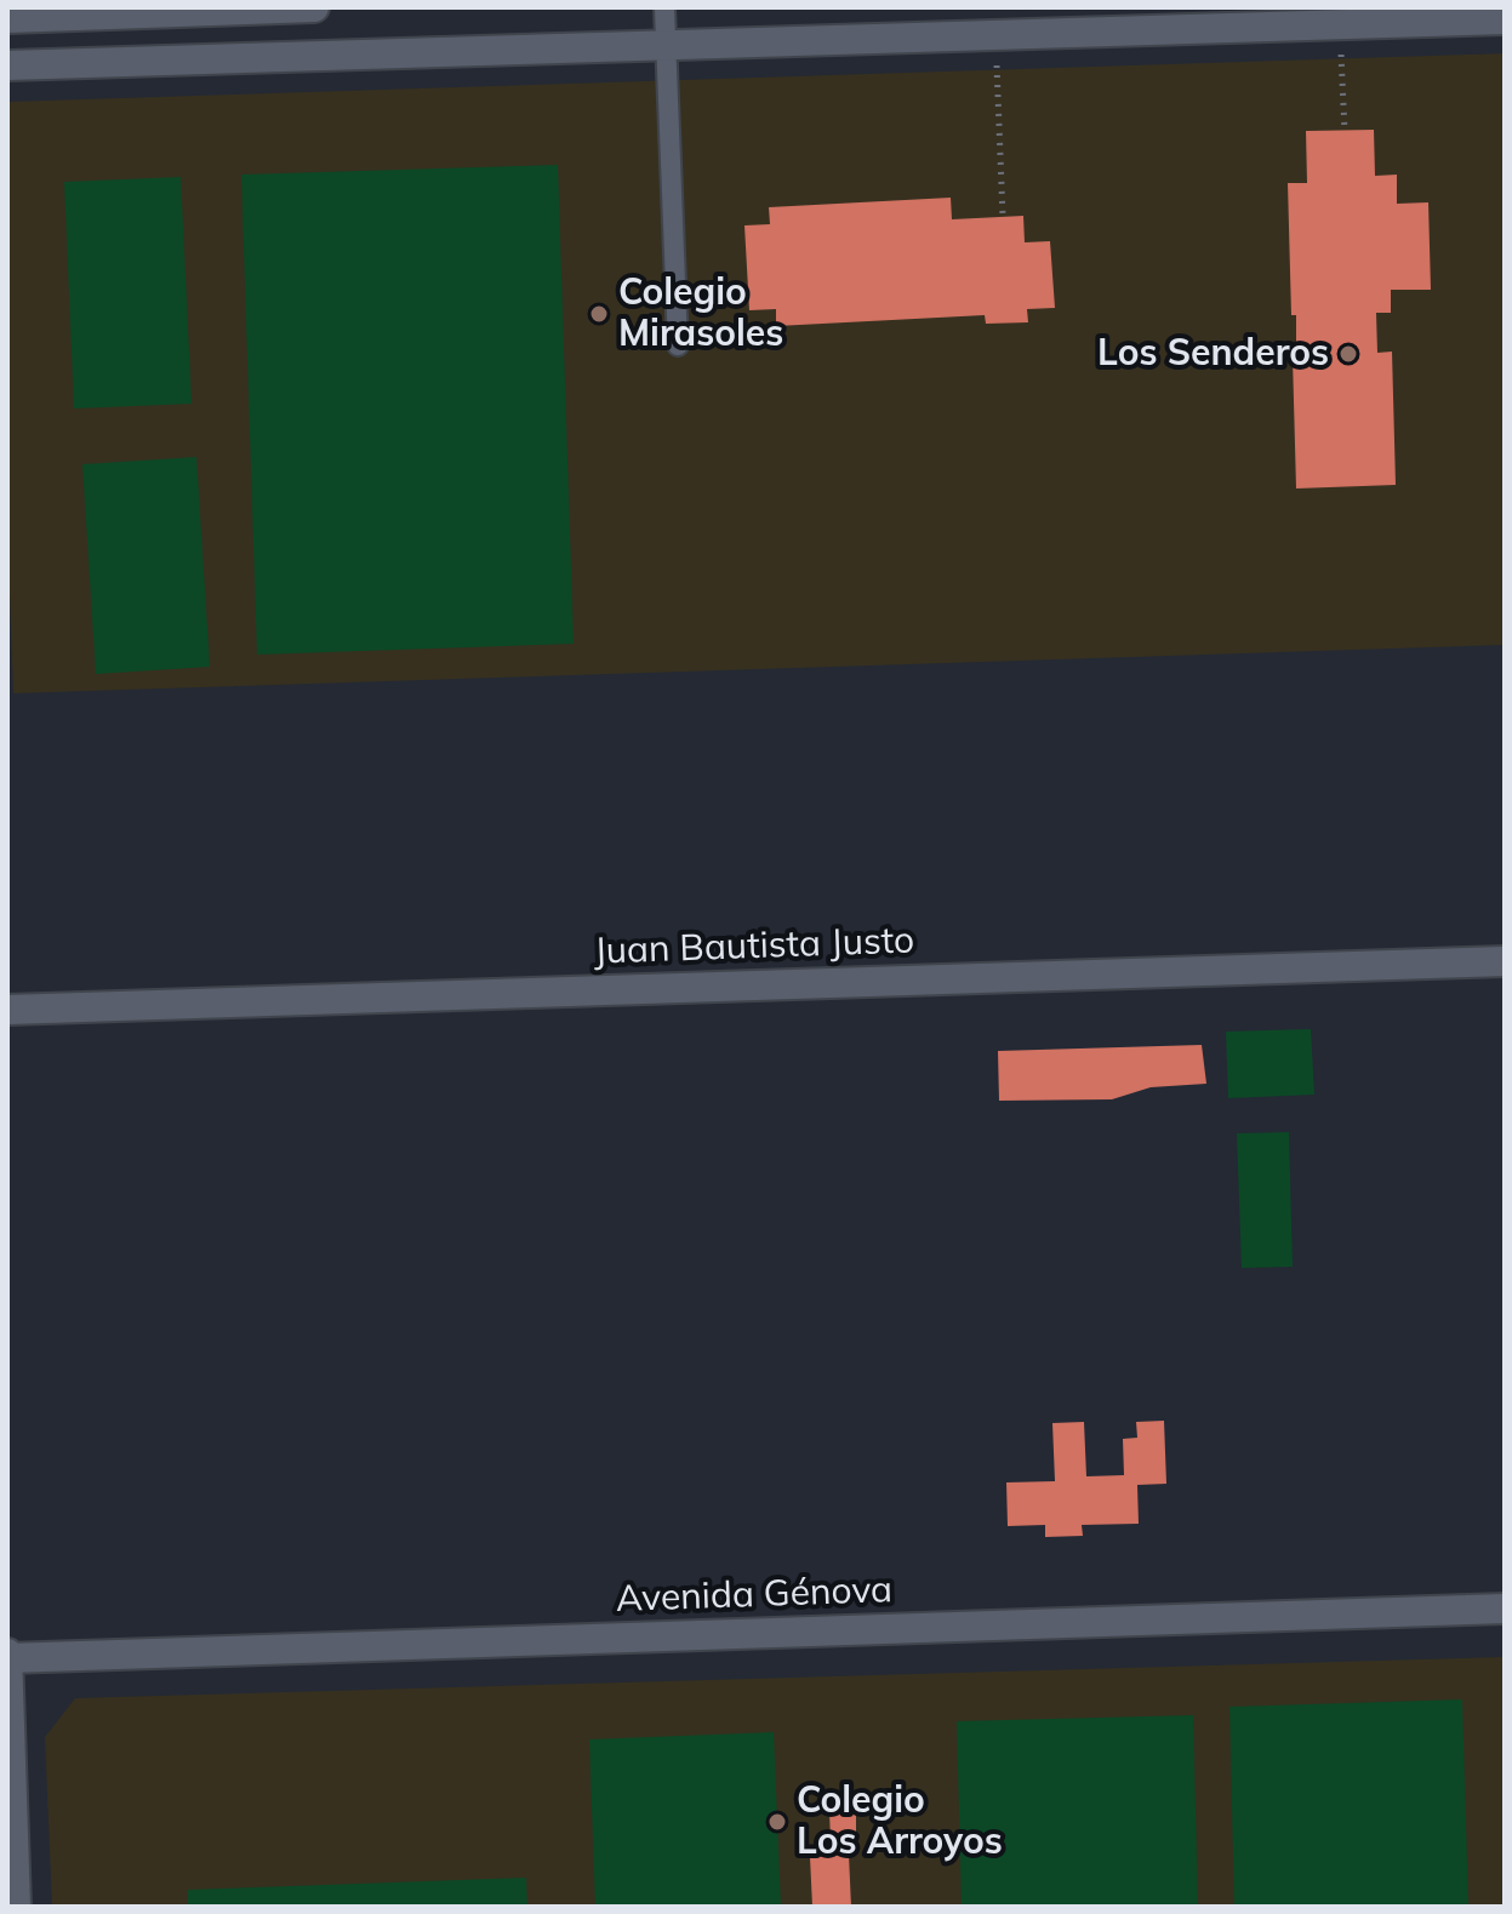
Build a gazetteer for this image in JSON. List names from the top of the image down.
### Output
{
  "streets": {
    "street": ["Juan Bautista Justo", "Avenida Génova"]
  },
  "places": ["Colegio Mirasoles", "Los Senderos", "Colegio Los Arroyos"]
}
